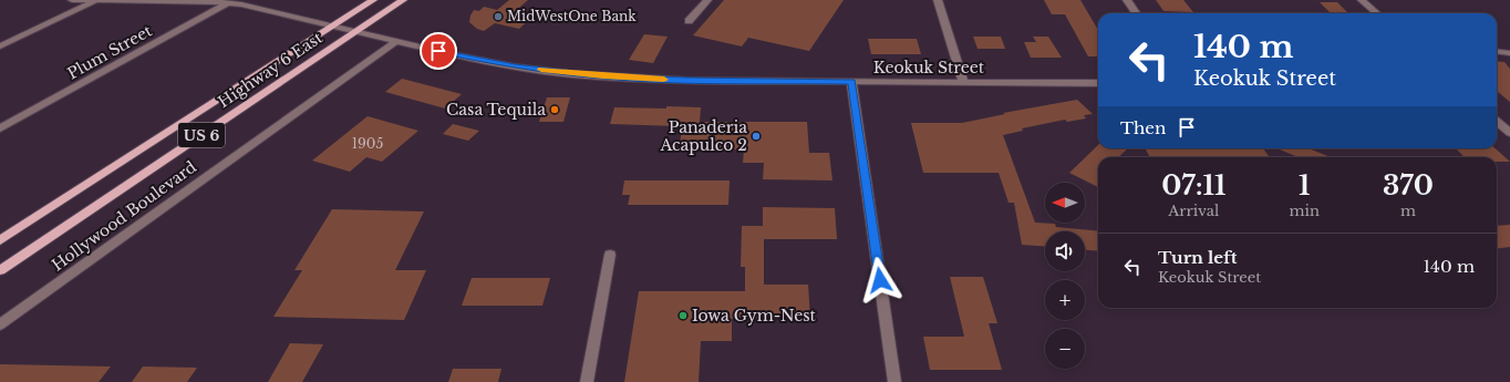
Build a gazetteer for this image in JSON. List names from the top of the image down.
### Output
{
  "streets": {
    "main road": ["Highway 6 East", "US 6"],
    "street": ["Plum Street", "Keokuk Street", "Hollywood Boulevard"]
  },
  "crossings": [
    ["Plum Street", "Keokuk Street"],
    ["Keokuk Street", "Highway 6 East"],
    ["Keokuk Street", "Hollywood Boulevard"]
  ],
  "places": [
    "MidWestOne Bank",
    "Casa Tequila",
    "Panaderia Acapulco 2",
    "Iowa Gym-Nest"
  ],
  "house_numbers": ["1905"],
  "north": "left",
  "page": {
    "turn": ["140 m", "Keokuk Street"],
    "then": "Then",
    "eta": [
      "07:11",
      "Arrival",
      "1",
      "min",
      "370",
      "m"
    ],
    "map_buttons": ["+", "−"],
    "list": [
      {
        "name": "Turn left",
        "note": "Keokuk Street",
        "value": "140 m"
      }
    ]
  }
}
